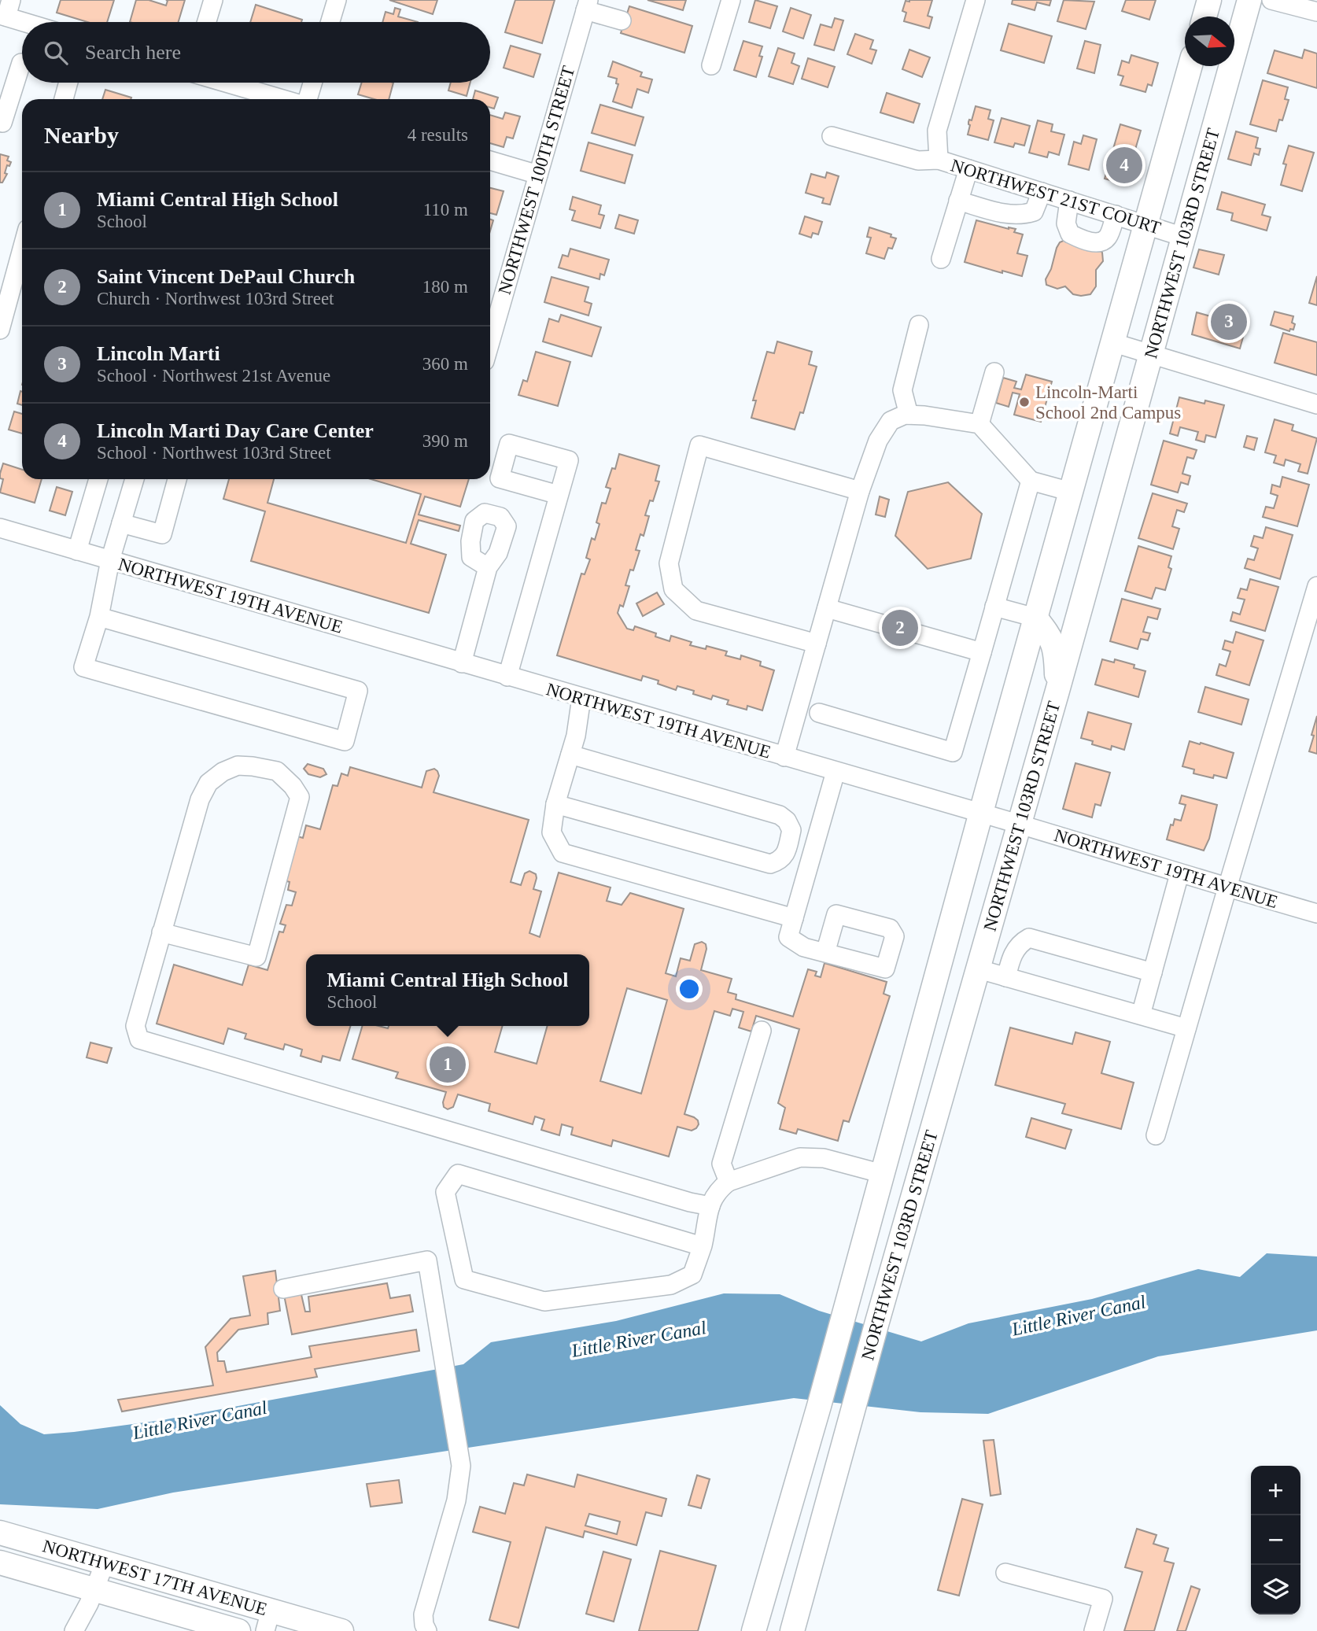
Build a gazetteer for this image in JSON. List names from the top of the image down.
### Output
{
  "streets": {
    "main road": ["NORTHWEST 103RD STREET", "NORTHWEST 17TH AVENUE"],
    "street": ["NORTHWEST 100TH STREET", "NORTHWEST 21ST COURT", "NORTHWEST 19TH AVENUE"]
  },
  "crossings": [
    ["NORTHWEST 21ST COURT", "NORTHWEST 103RD STREET"],
    ["NORTHWEST 103RD STREET", "NORTHWEST 19TH AVENUE"]
  ],
  "water": ["Little River Canal"],
  "places": ["Lincoln-Marti School 2nd Campus"],
  "north": "right",
  "page": {
    "search": "Search here",
    "heading": ["Nearby", "4 results"],
    "pins": [
      "4",
      "3",
      "2",
      "1"
    ],
    "list": [
      {
        "mark": "1",
        "name": "Miami Central High School",
        "note": "School",
        "value": "110 m"
      },
      {
        "mark": "2",
        "name": "Saint Vincent DePaul Church",
        "note": "Church · Northwest 103rd Street",
        "value": "180 m"
      },
      {
        "mark": "3",
        "name": "Lincoln Marti",
        "note": "School · Northwest 21st Avenue",
        "value": "360 m"
      },
      {
        "mark": "4",
        "name": "Lincoln Marti Day Care Center",
        "note": "School · Northwest 103rd Street",
        "value": "390 m"
      }
    ],
    "popup": ["Miami Central High School", "School"],
    "map_buttons": ["+", "−"]
  }
}
